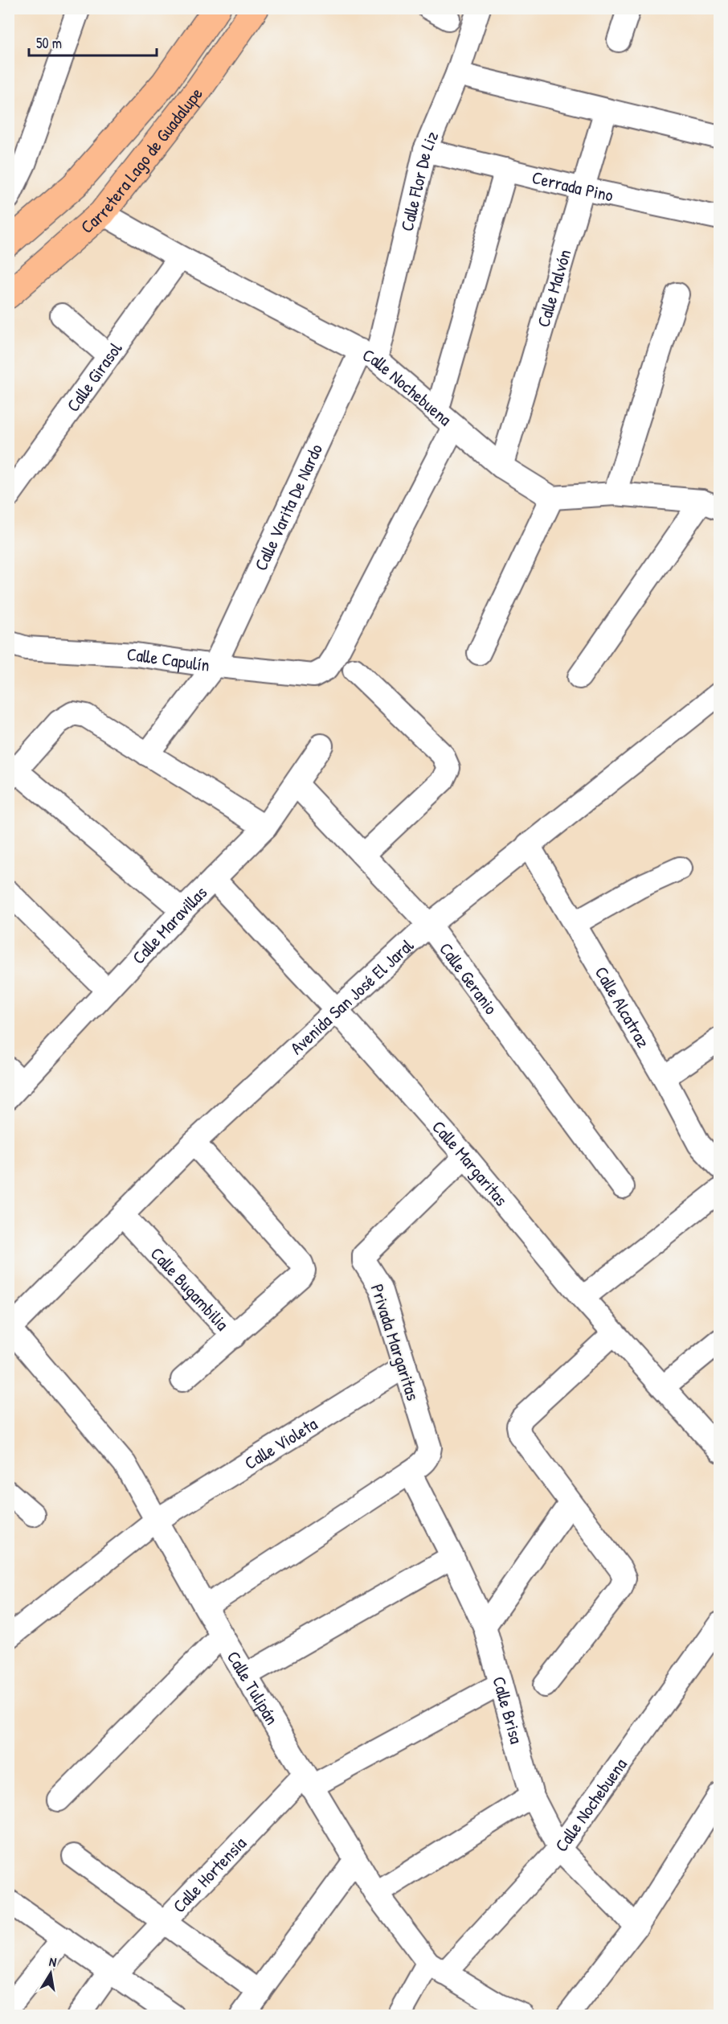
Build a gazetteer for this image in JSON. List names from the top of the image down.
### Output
{
  "streets": {
    "main road": ["Carretera Lago de Guadalupe"],
    "street": [
      "Calle Flor De Liz",
      "Cerrada Pino",
      "Calle Malvón",
      "Calle Girasol",
      "Calle Nochebuena",
      "Calle Varita De Nardo",
      "Calle Capulín",
      "Calle Maravillas",
      "Calle Geranio",
      "Avenida San José El Jaral",
      "Calle Alcatraz",
      "Calle Margaritas",
      "Calle Bugambilia",
      "Privada Margaritas",
      "Calle Violeta",
      "Calle Tulipán",
      "Calle Brisa",
      "Calle Hortensia"
    ]
  },
  "crossings": [
    ["Carretera Lago de Guadalupe", "Calle Nochebuena"],
    ["Calle Flor De Liz", "Cerrada Pino"],
    ["Calle Flor De Liz", "Calle Nochebuena"],
    ["Calle Flor De Liz", "Calle Varita De Nardo"],
    ["Cerrada Pino", "Calle Malvón"],
    ["Calle Malvón", "Calle Nochebuena"],
    ["Calle Girasol", "Calle Nochebuena"],
    ["Calle Nochebuena", "Calle Varita De Nardo"],
    ["Calle Nochebuena", "Calle Capulín"],
    ["Calle Nochebuena", "Calle Tulipán"],
    ["Calle Nochebuena", "Calle Brisa"],
    ["Calle Varita De Nardo", "Calle Capulín"],
    ["Calle Maravillas", "Calle Geranio"],
    ["Calle Maravillas", "Calle Margaritas"],
    ["Calle Geranio", "Avenida San José El Jaral"],
    ["Avenida San José El Jaral", "Calle Alcatraz"],
    ["Avenida San José El Jaral", "Calle Margaritas"],
    ["Avenida San José El Jaral", "Calle Bugambilia"],
    ["Avenida San José El Jaral", "Calle Tulipán"],
    ["Calle Margaritas", "Privada Margaritas"],
    ["Privada Margaritas", "Calle Violeta"],
    ["Privada Margaritas", "Calle Brisa"],
    ["Calle Violeta", "Calle Tulipán"],
    ["Calle Tulipán", "Calle Hortensia"],
    ["Calle Brisa", "Calle Hortensia"]
  ],
  "scale_bar": "50 m",
  "north": "top"
}
